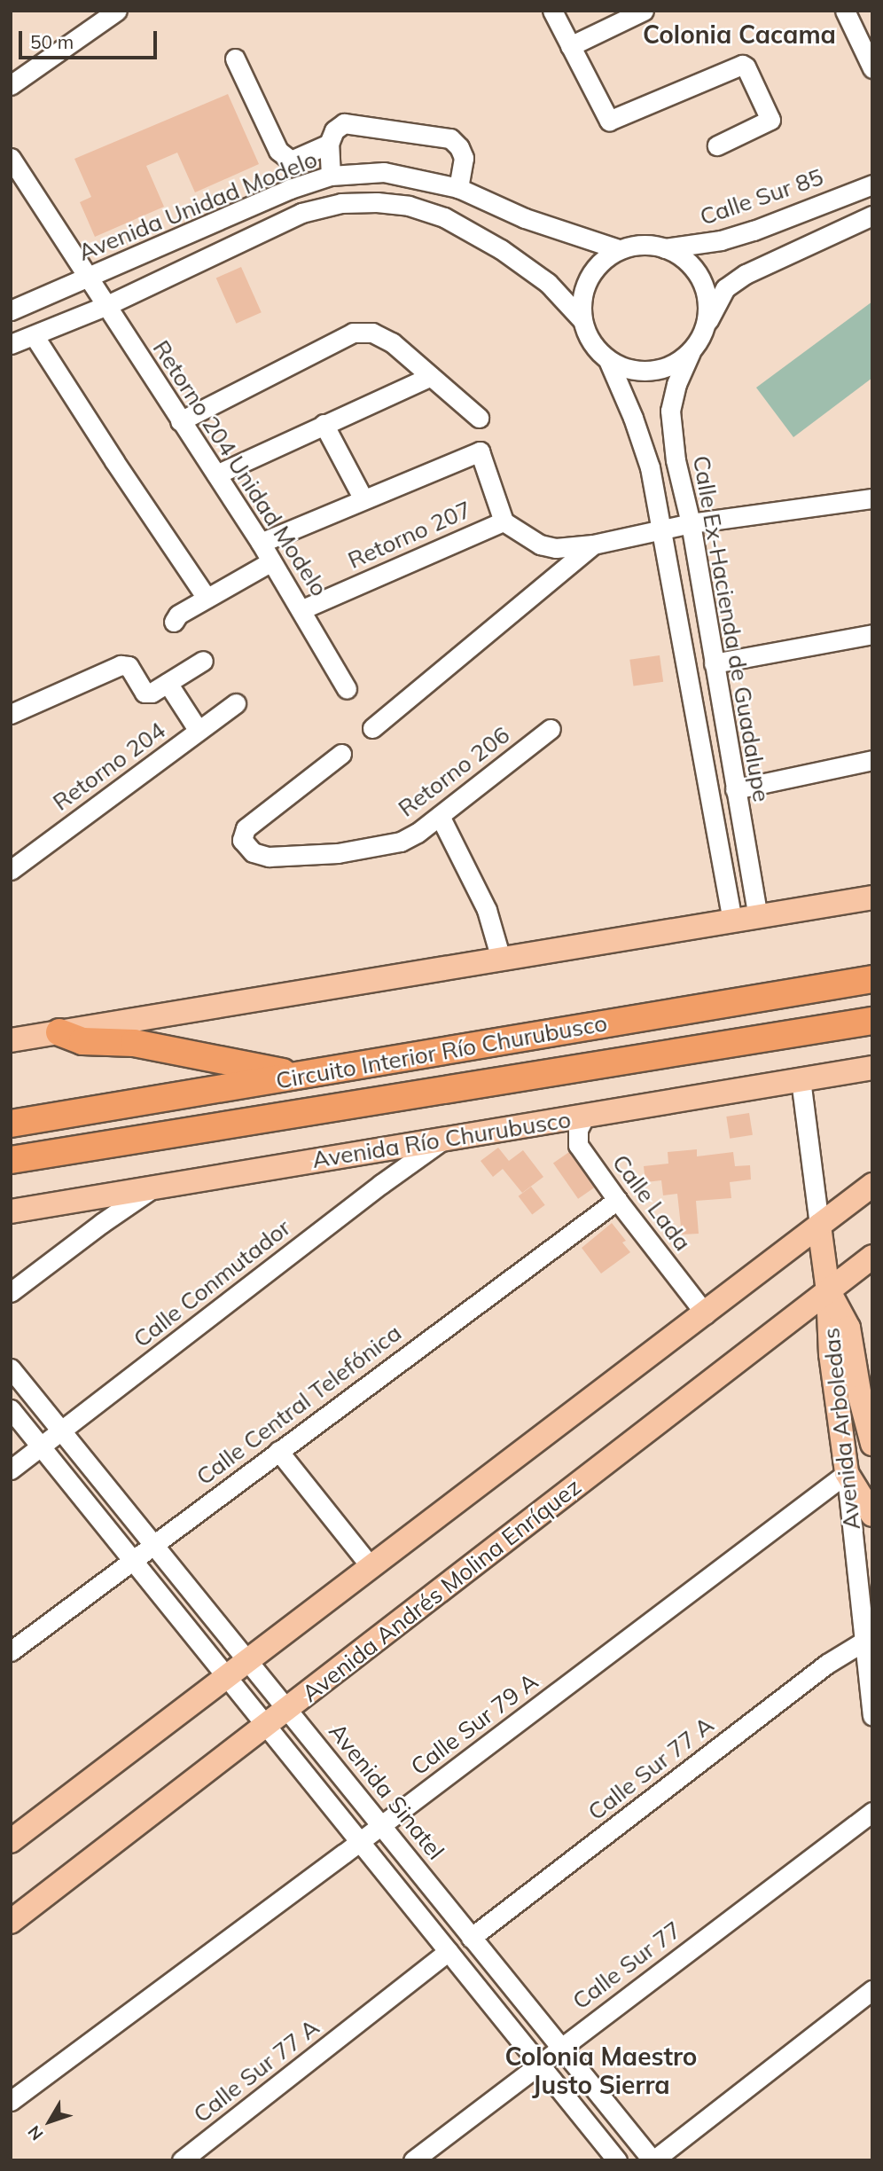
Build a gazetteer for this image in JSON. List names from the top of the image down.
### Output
{
  "streets": {
    "highway": ["Circuito Interior Río Churubusco"],
    "main road": ["Avenida Río Churubusco", "Avenida Arboledas", "Avenida Andrés Molina Enríquez"],
    "street": [
      "Calle Sur 85",
      "Avenida Unidad Modelo",
      "Retorno 204 Unidad Modelo",
      "Retorno 207",
      "Calle Ex-Hacienda de Guadalupe",
      "Retorno 204",
      "Retorno 206",
      "Calle Lada",
      "Calle Conmutador",
      "Calle Central Telefónica",
      "Calle Sur 79 A",
      "Calle Sur 77 A",
      "Avenida Sinatel",
      "Calle Sur 77"
    ]
  },
  "crossings": [
    ["Calle Sur 85", "Avenida Unidad Modelo"],
    ["Calle Sur 85", "Calle Ex-Hacienda de Guadalupe"],
    ["Avenida Unidad Modelo", "Retorno 204 Unidad Modelo"],
    ["Avenida Unidad Modelo", "Calle Ex-Hacienda de Guadalupe"],
    ["Retorno 204 Unidad Modelo", "Retorno 207"],
    ["Avenida Río Churubusco", "Calle Lada"],
    ["Avenida Río Churubusco", "Calle Conmutador"],
    ["Avenida Río Churubusco", "Avenida Arboledas"],
    ["Calle Lada", "Calle Central Telefónica"],
    ["Calle Conmutador", "Avenida Sinatel"],
    ["Calle Central Telefónica", "Avenida Sinatel"],
    ["Avenida Arboledas", "Avenida Andrés Molina Enríquez"],
    ["Avenida Arboledas", "Calle Sur 79 A"],
    ["Avenida Arboledas", "Calle Sur 77 A"],
    ["Avenida Andrés Molina Enríquez", "Avenida Sinatel"],
    ["Calle Sur 79 A", "Avenida Sinatel"],
    ["Calle Sur 77 A", "Avenida Sinatel"],
    ["Avenida Sinatel", "Calle Sur 77"]
  ],
  "districts": ["Colonia Cacama", "Colonia Maestro Justo Sierra"],
  "scale_bar": "50 m",
  "north": "bottom left"
}
